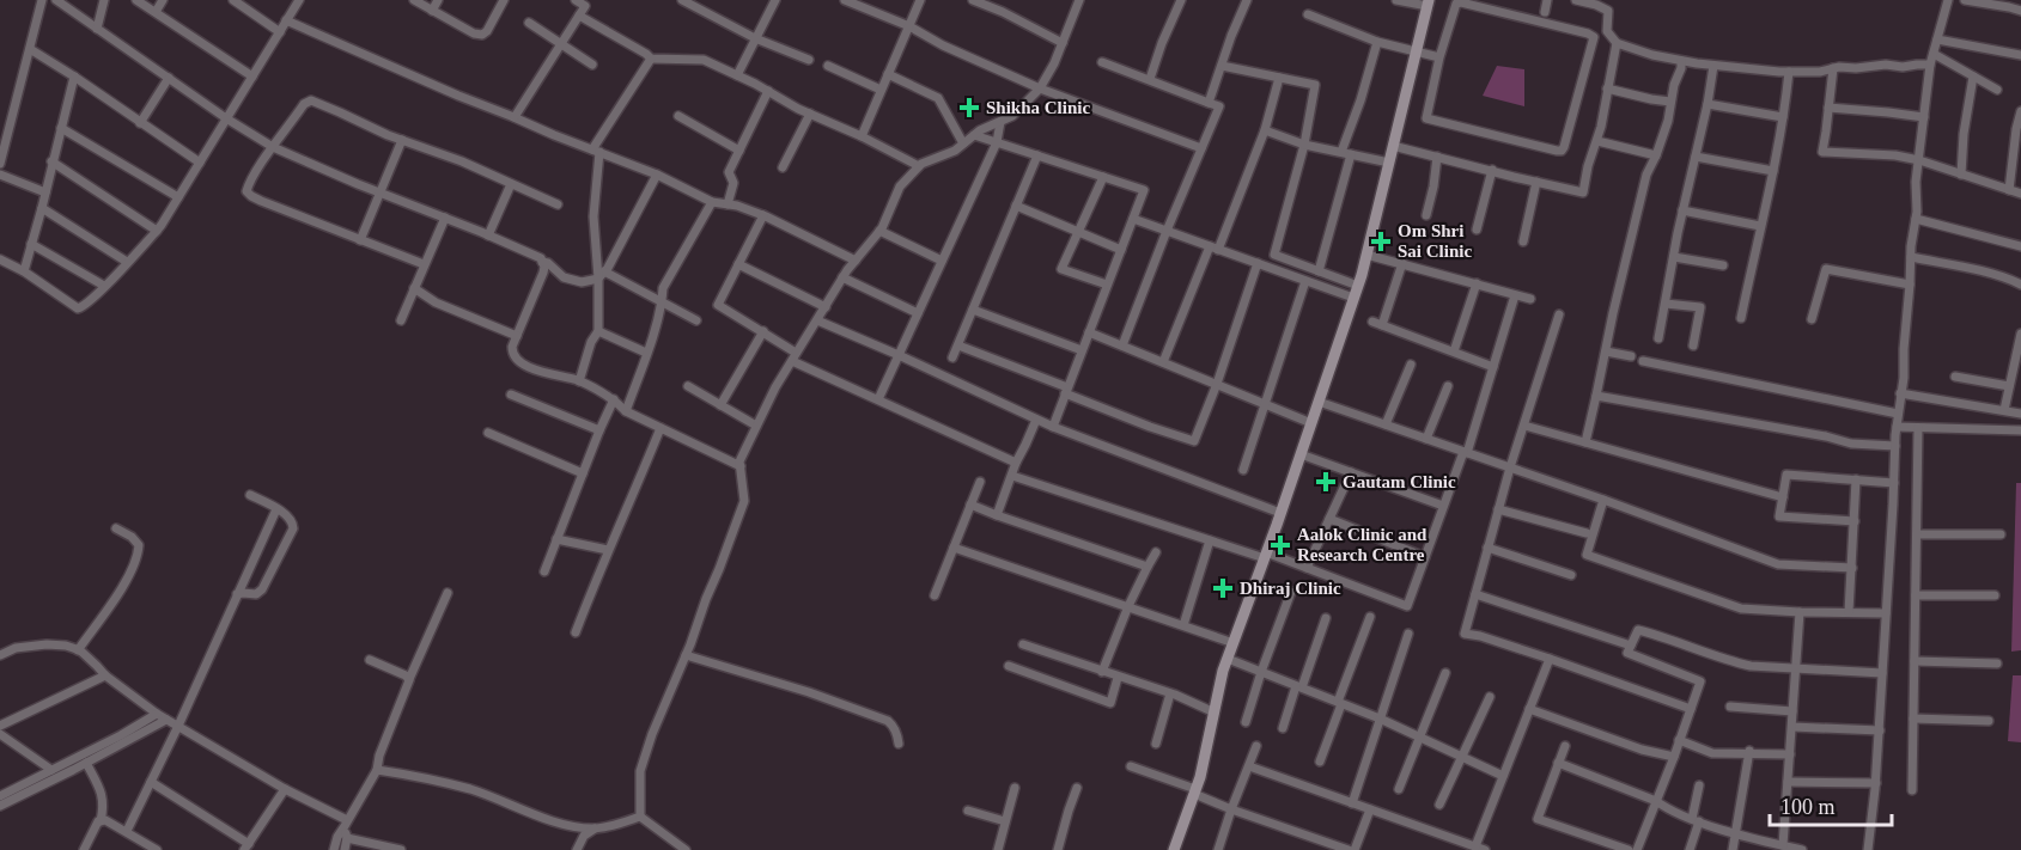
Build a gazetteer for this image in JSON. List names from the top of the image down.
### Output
{
  "places": {
    "health": [
      "Shikha Clinic",
      "Om Shri Sai Clinic",
      "Gautam Clinic",
      "Aalok Clinic and Research Centre",
      "Dhiraj Clinic"
    ]
  },
  "scale_bar": "100 m"
}
